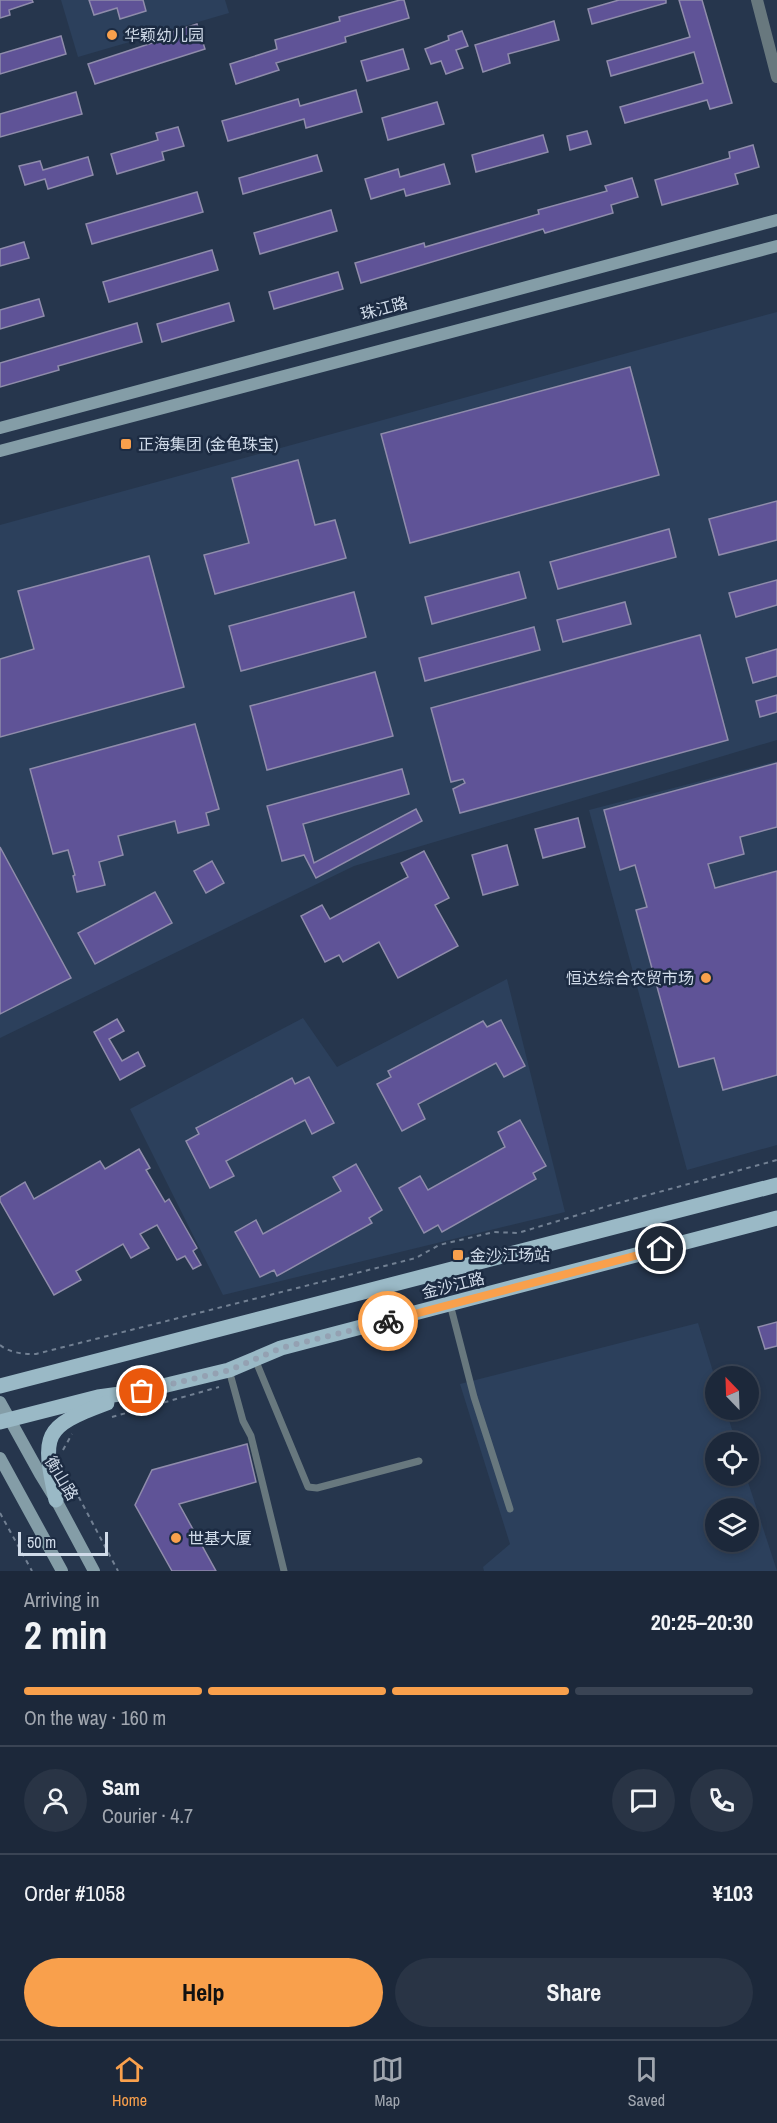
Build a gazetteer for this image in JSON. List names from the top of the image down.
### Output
{
  "streets": {
    "main road": ["珠江路", "金沙江路", "衡山路"]
  },
  "crossings": [
    ["金沙江路", "衡山路"]
  ],
  "places": {
    "other": ["华颖幼儿园", "恒达综合农贸市场", "世基大厦"],
    "transit": ["正海集团 (金龟珠宝)", "金沙江场站"]
  },
  "scale_bar": "50 m",
  "north": "top left",
  "page": {
    "scale": "50 m",
    "heading": ["2 min", "Arriving in", "20:25–20:30"],
    "panel": [
      "Sam",
      "Courier · 4.7",
      "Order #1058",
      "¥103"
    ],
    "bar": "On the way · 160 m",
    "buttons": ["Help", "Share"],
    "tabs": ["Home", "Map", "Saved"]
  }
}
